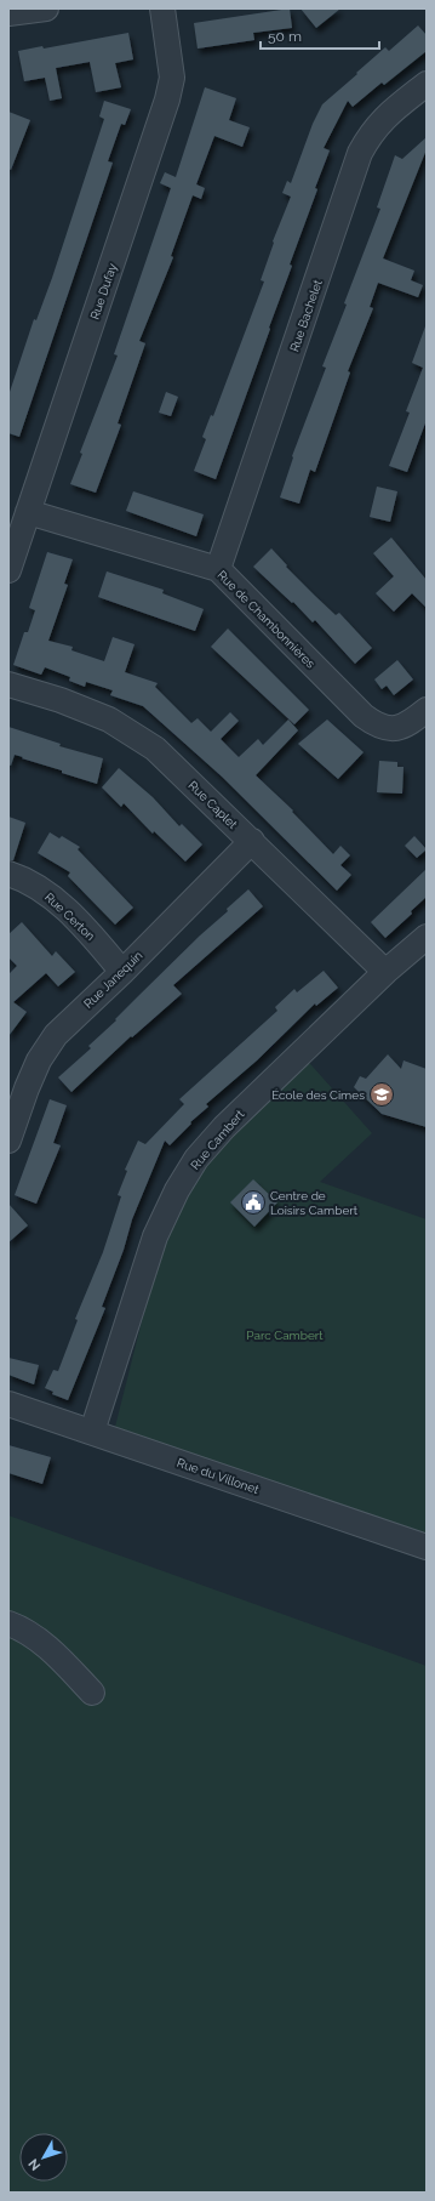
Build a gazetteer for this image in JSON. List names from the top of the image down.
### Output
{
  "streets": {
    "street": [
      "Rue Dufay",
      "Rue Bachelet",
      "Rue de Chambonnières",
      "Rue Caplet",
      "Rue Certon",
      "Rue Janequin",
      "Rue Cambert",
      "Rue du Villonet"
    ]
  },
  "crossings": [
    ["Rue Dufay", "Rue de Chambonnières"],
    ["Rue Bachelet", "Rue de Chambonnières"],
    ["Rue Caplet", "Rue Janequin"],
    ["Rue Caplet", "Rue Cambert"],
    ["Rue Certon", "Rue Janequin"],
    ["Rue Cambert", "Rue du Villonet"]
  ],
  "parks": ["Parc Cambert"],
  "places": {
    "school or university": ["École des Cimes"],
    "public building": ["Centre de Loisirs Cambert"]
  },
  "scale_bar": "50 m",
  "north": "bottom left"
}
